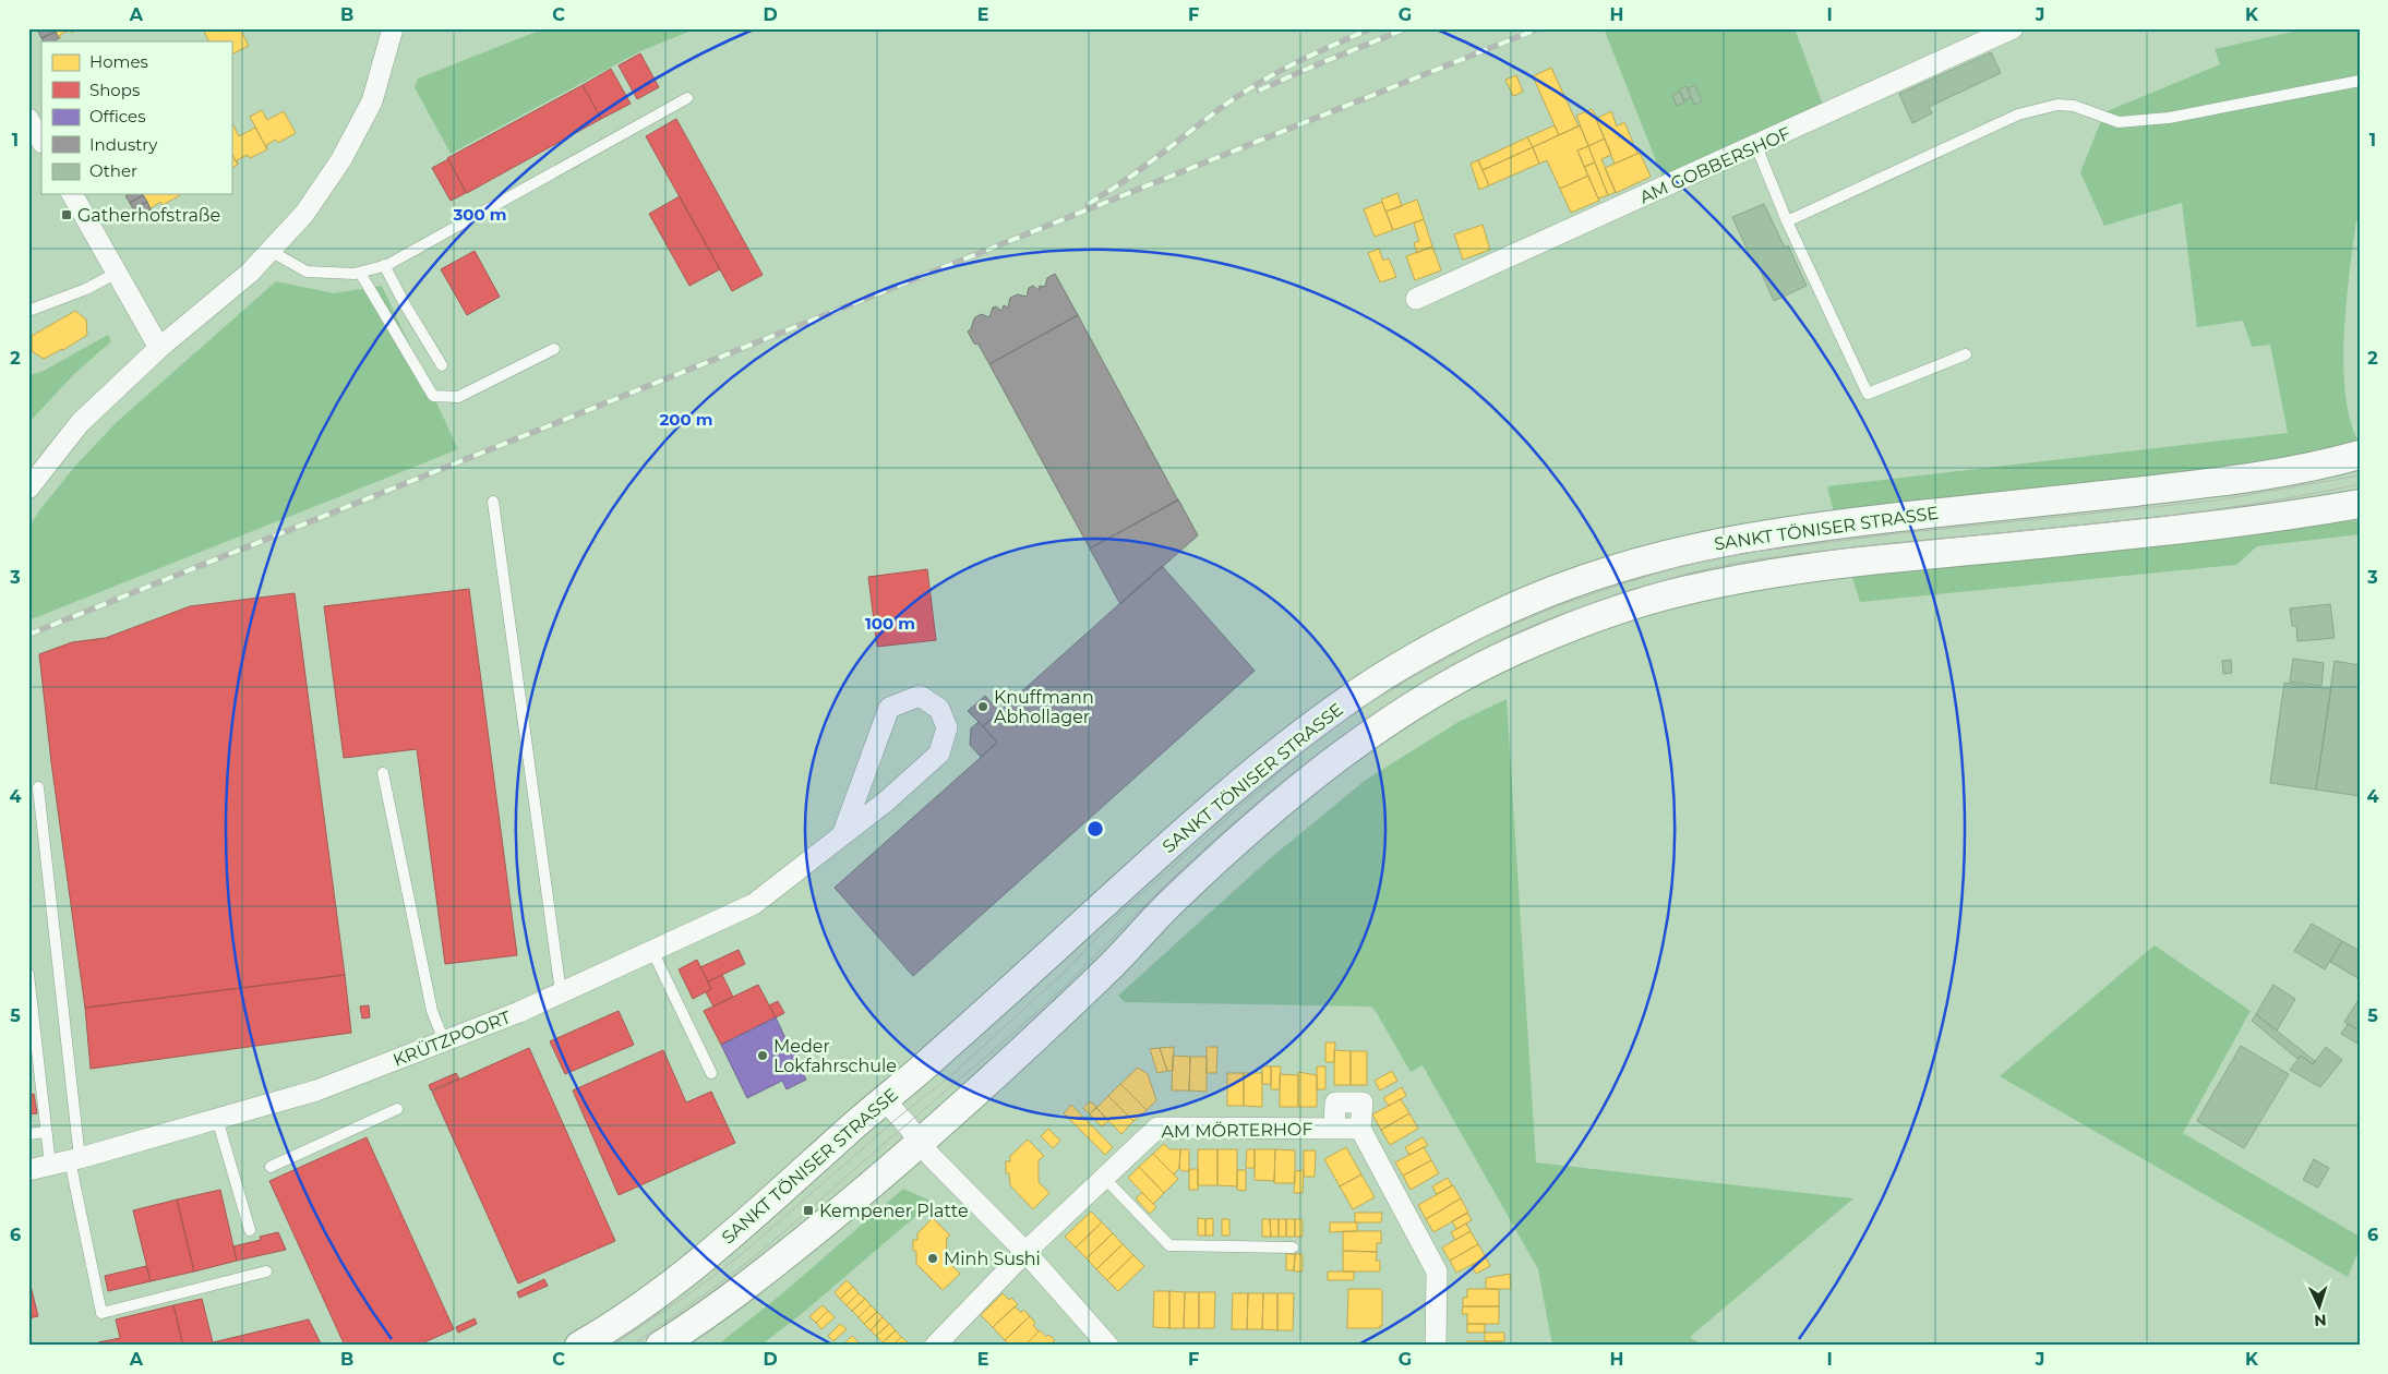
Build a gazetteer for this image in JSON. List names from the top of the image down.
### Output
{
  "streets": {
    "main road": ["SANKT TÖNISER STRASSE"],
    "street": ["AM GOBBERSHOF", "KRÜTZPOORT", "AM MÖRTERHOF"]
  },
  "places": {
    "transit": ["Gatherhofstraße", "Kempener Platte"],
    "other": ["Knuffmann Abhollager", "Meder Lokfahrschule", "Minh Sushi"]
  },
  "legend": [
    "Homes",
    "Shops",
    "Offices",
    "Industry",
    "Other"
  ],
  "north": "bottom",
  "grid": {
    "columns": [
      "A",
      "B",
      "C",
      "D",
      "E",
      "F",
      "G",
      "H",
      "I",
      "J",
      "K"
    ],
    "rows": [
      "1",
      "2",
      "3",
      "4",
      "5",
      "6"
    ]
  },
  "rings": ["300 m", "200 m", "100 m"]
}
